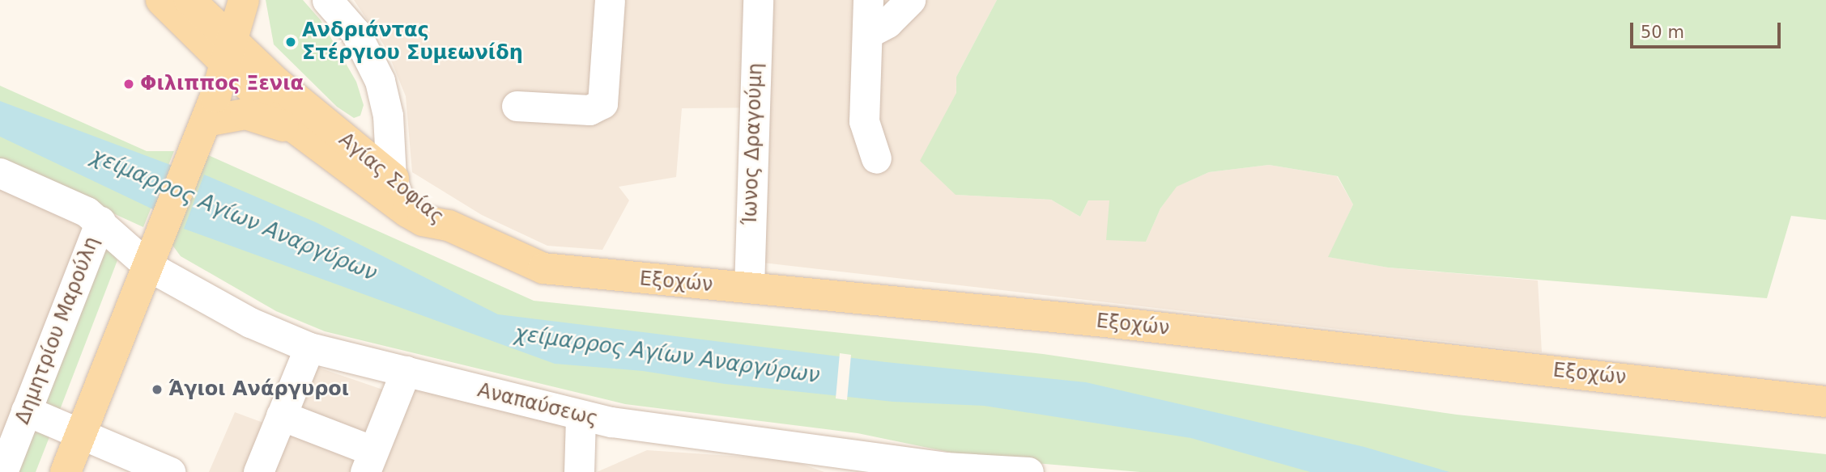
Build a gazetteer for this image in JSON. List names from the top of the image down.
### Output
{
  "streets": {
    "main road": ["Αγίας Σοφίας", "Εξοχών"],
    "street": ["Ίωνος Δραγούμη", "Δημητρίου Μαρούλη", "Αναπαύσεως"]
  },
  "crossings": [
    ["Ίωνος Δραγούμη", "Εξοχών"],
    ["Αγίας Σοφίας", "Εξοχών"],
    ["Δημητρίου Μαρούλη", "Αναπαύσεως"]
  ],
  "water": ["χείμαρρος Αγίων Αναργύρων"],
  "places": ["Ανδριάντας Στέργιου Συμεωνίδη", "Φιλιππος Ξενια", "Άγιοι Ανάργυροι"],
  "scale_bar": "50 m"
}
